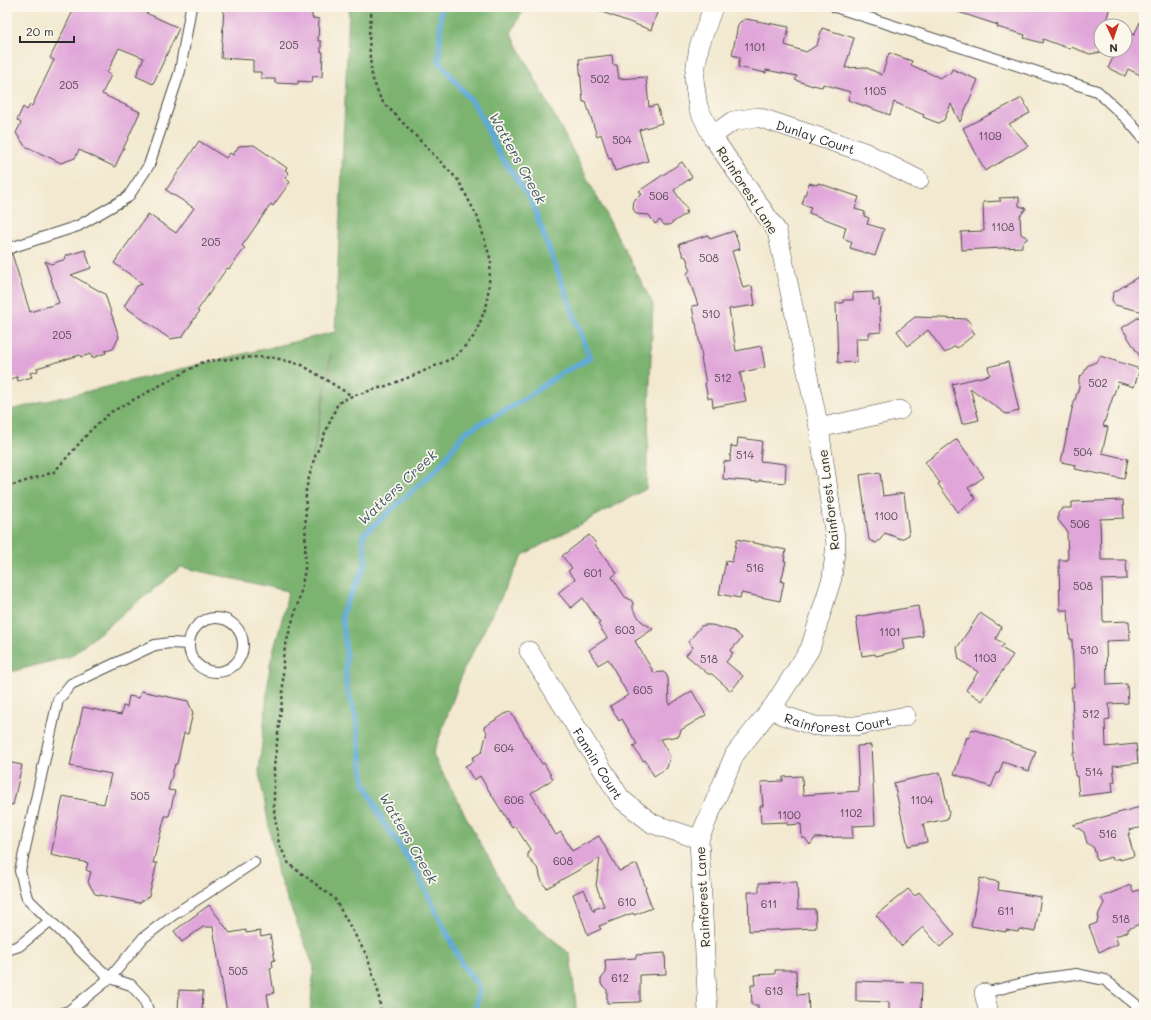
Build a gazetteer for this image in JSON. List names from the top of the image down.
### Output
{
  "streets": {
    "street": [
      "Dunlay Court",
      "Rainforest Lane",
      "Rainforest Court",
      "Fannin Court"
    ]
  },
  "crossings": [
    ["Dunlay Court", "Rainforest Lane"],
    ["Rainforest Lane", "Rainforest Court"],
    ["Rainforest Lane", "Fannin Court"]
  ],
  "water": ["Watters Creek"],
  "house_numbers": [
    "205",
    "1101",
    "502",
    "205",
    "1105",
    "1109",
    "504",
    "506",
    "1108",
    "205",
    "508",
    "510",
    "205",
    "512",
    "502",
    "504",
    "514",
    "1100",
    "506",
    "516",
    "601",
    "508",
    "603",
    "1101",
    "510",
    "1103",
    "518",
    "605",
    "512",
    "604",
    "514",
    "505",
    "606",
    "1104",
    "1102",
    "1100",
    "516",
    "608",
    "610",
    "611",
    "611",
    "518",
    "505",
    "612",
    "613"
  ],
  "scale_bar": "20 m",
  "north": "bottom"
}
